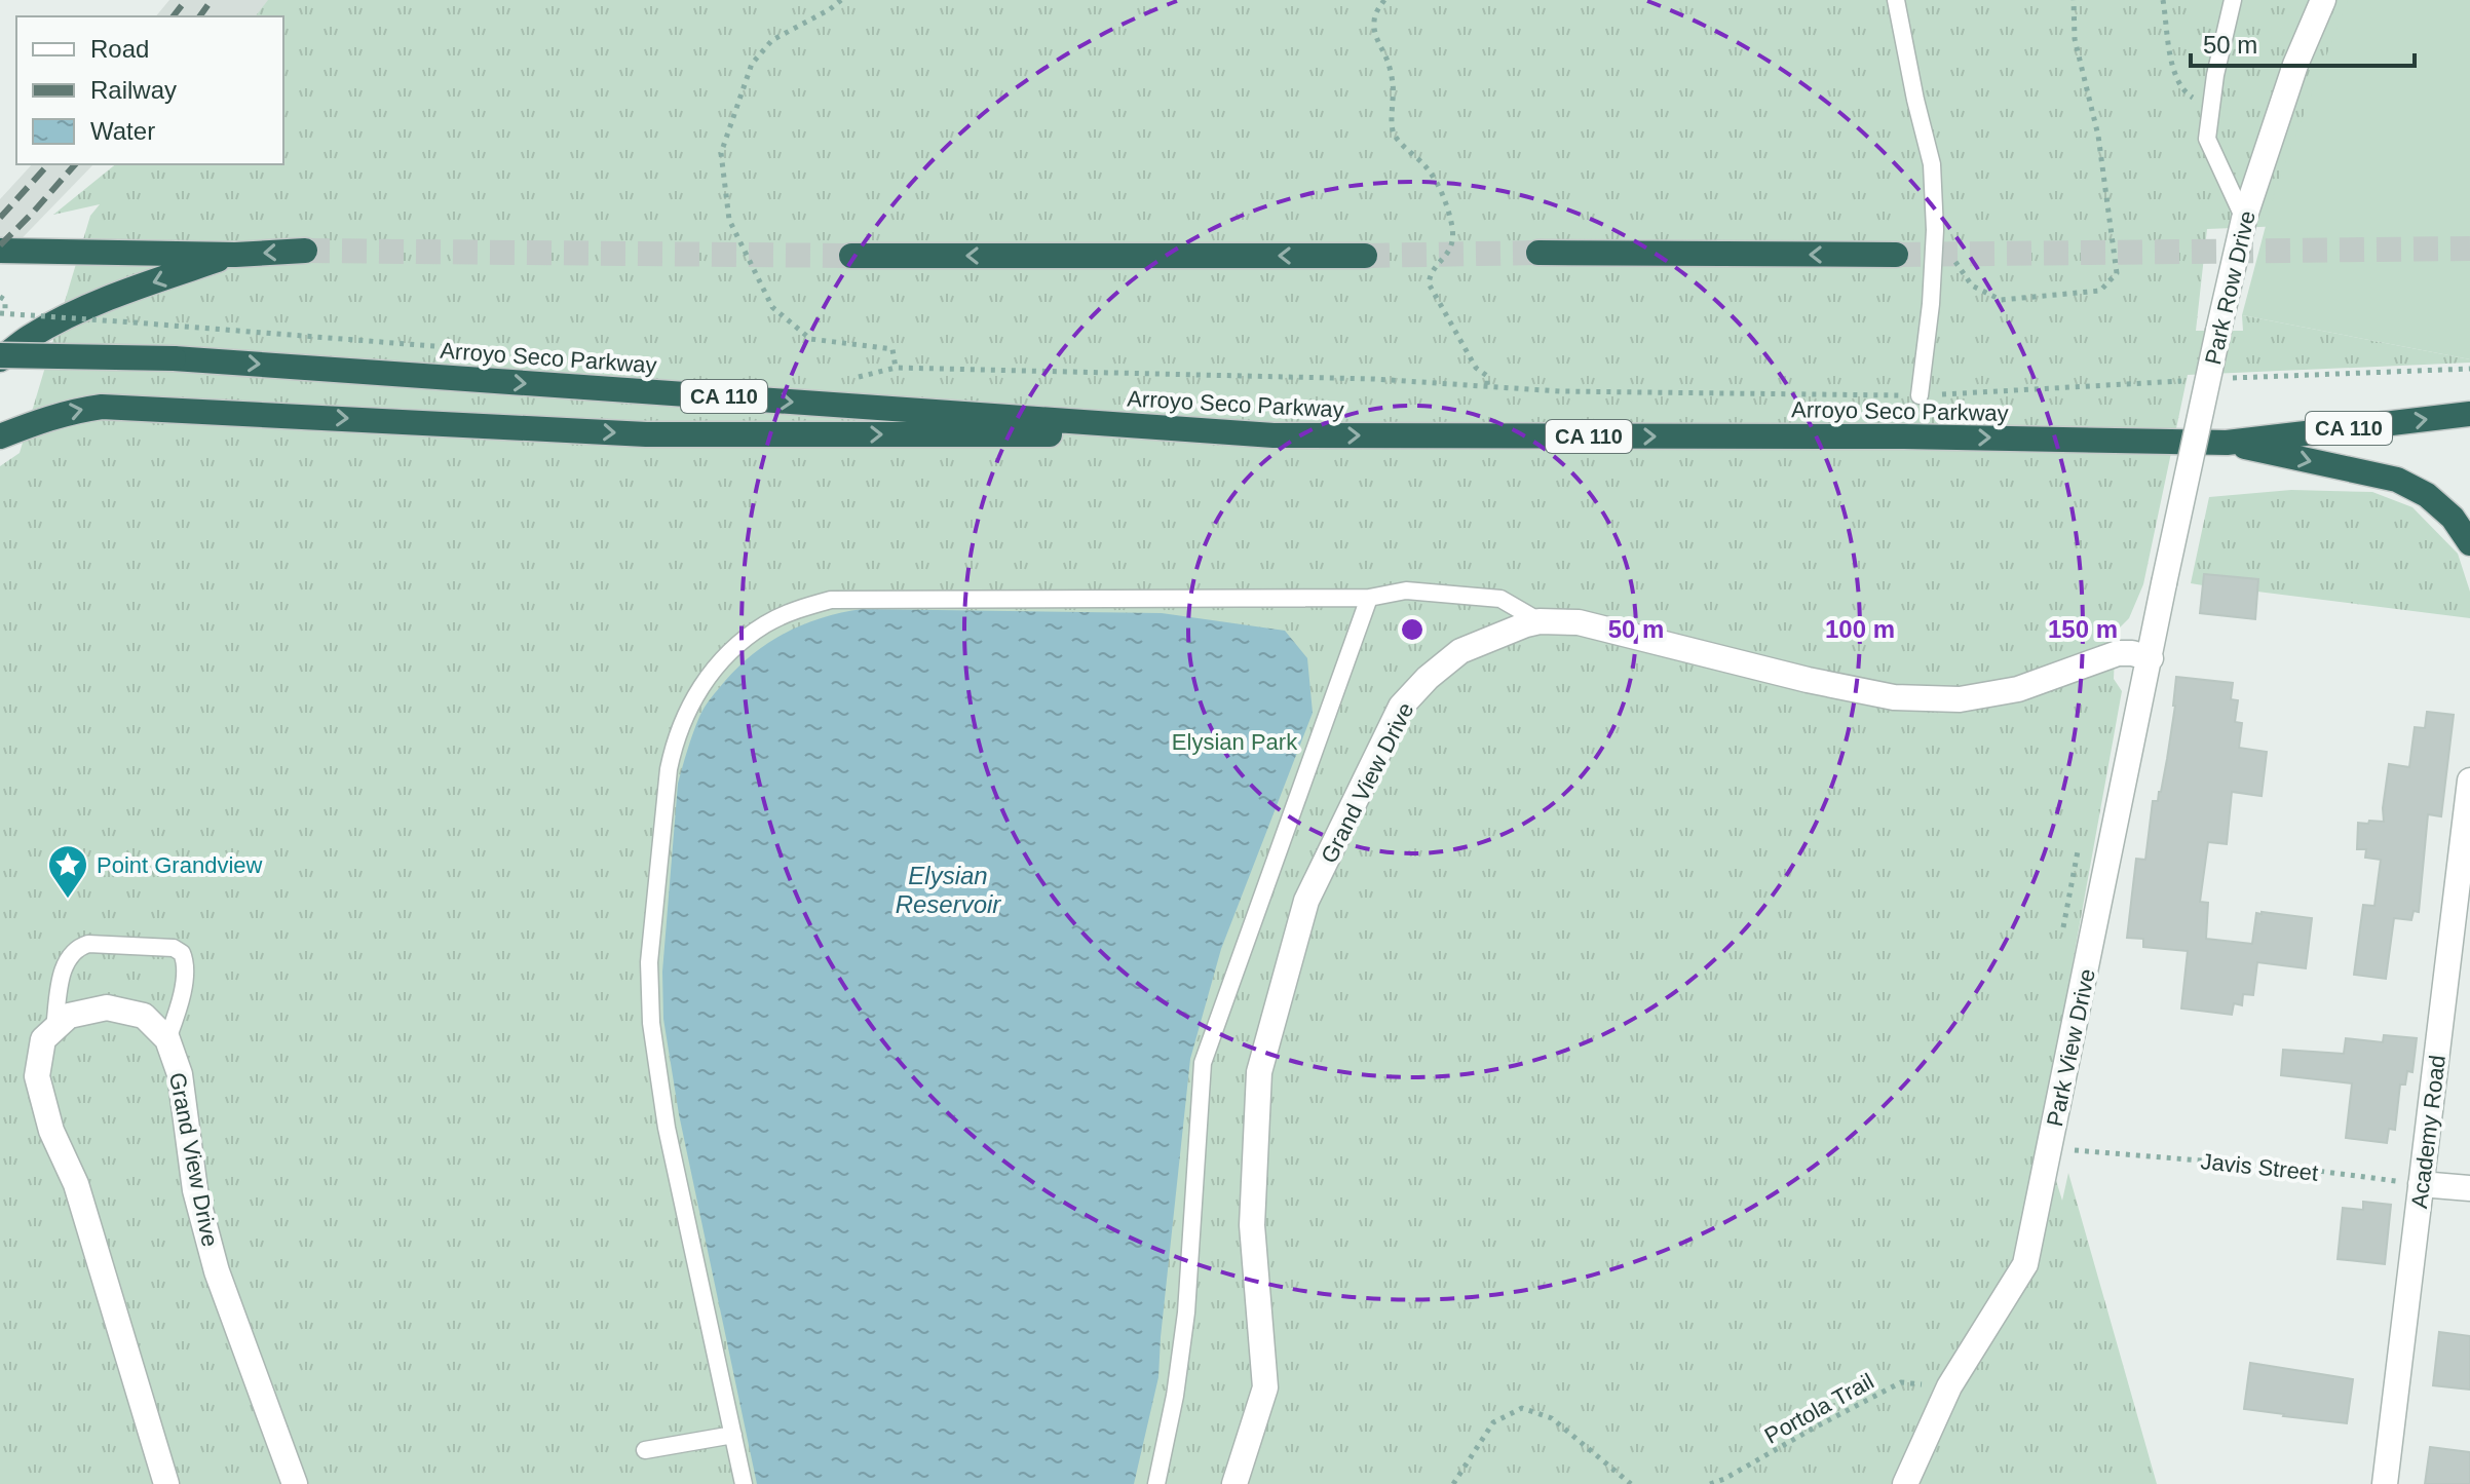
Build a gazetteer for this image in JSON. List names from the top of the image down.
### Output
{
  "streets": {
    "highway": ["Arroyo Seco Parkway", "CA 110"],
    "street": [
      "Park Row Drive",
      "Grand View Drive",
      "Park View Drive",
      "Academy Road"
    ],
    "path": ["Javis Street", "Portola Trail"]
  },
  "crossings": [
    ["Park Row Drive", "Park View Drive"],
    ["Grand View Drive", "Park View Drive"],
    ["Park View Drive", "Javis Street"],
    ["Park View Drive", "Portola Trail"],
    ["Academy Road", "Javis Street"]
  ],
  "water": ["Elysian Reservoir"],
  "parks": ["Elysian Park"],
  "places": {
    "place": ["Point Grandview"]
  },
  "legend": ["Road", "Railway", "Water"],
  "scale_bar": "50 m",
  "rings": ["50 m", "100 m", "150 m"]
}
